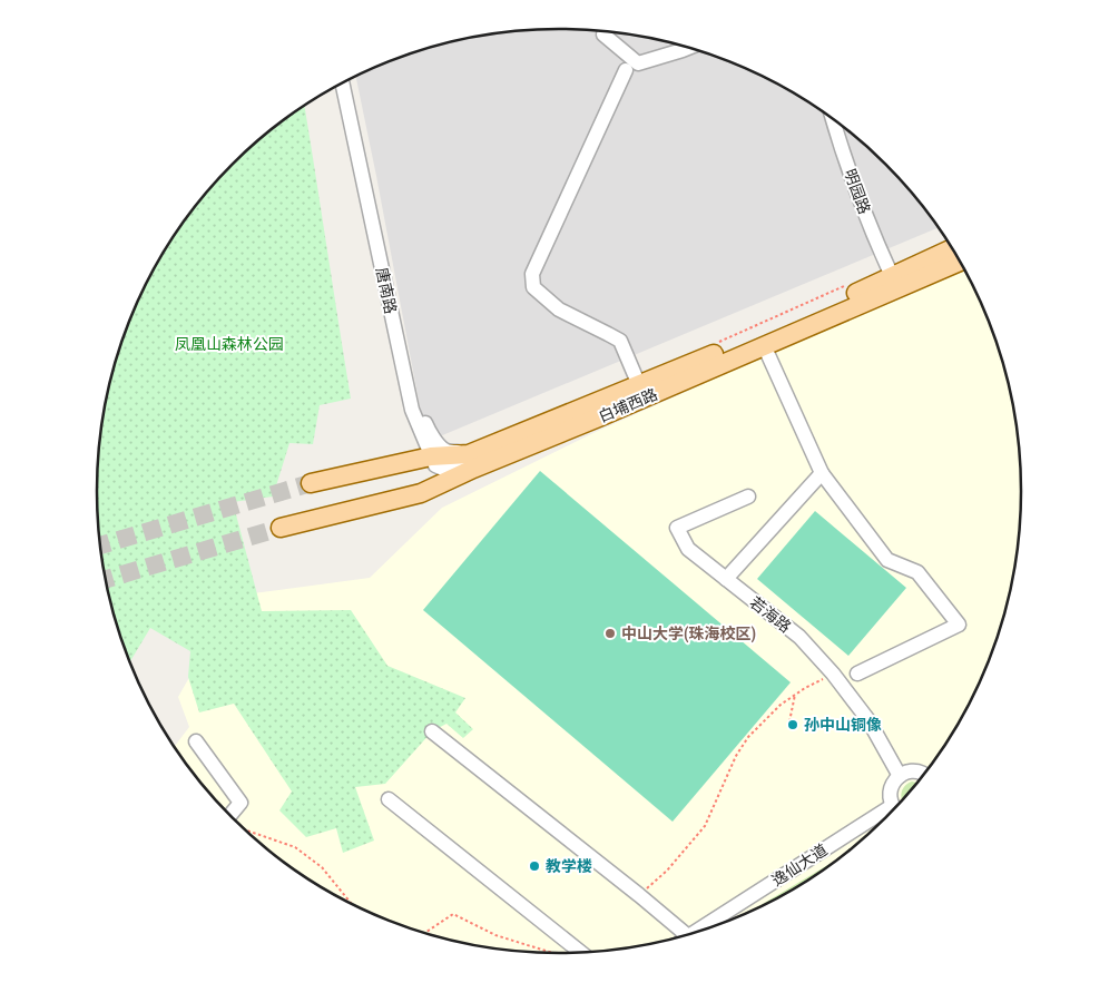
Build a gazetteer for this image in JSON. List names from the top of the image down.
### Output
{
  "streets": {
    "main road": ["白埔西路"],
    "street": [
      "明园路",
      "唐南路",
      "若海路",
      "逸仙大道"
    ]
  },
  "crossings": [
    ["明园路", "白埔西路"],
    ["唐南路", "白埔西路"]
  ],
  "parks": ["凤凰山森林公园"],
  "places": ["中山大学(珠海校区)", "孙中山铜像", "教学楼"]
}
